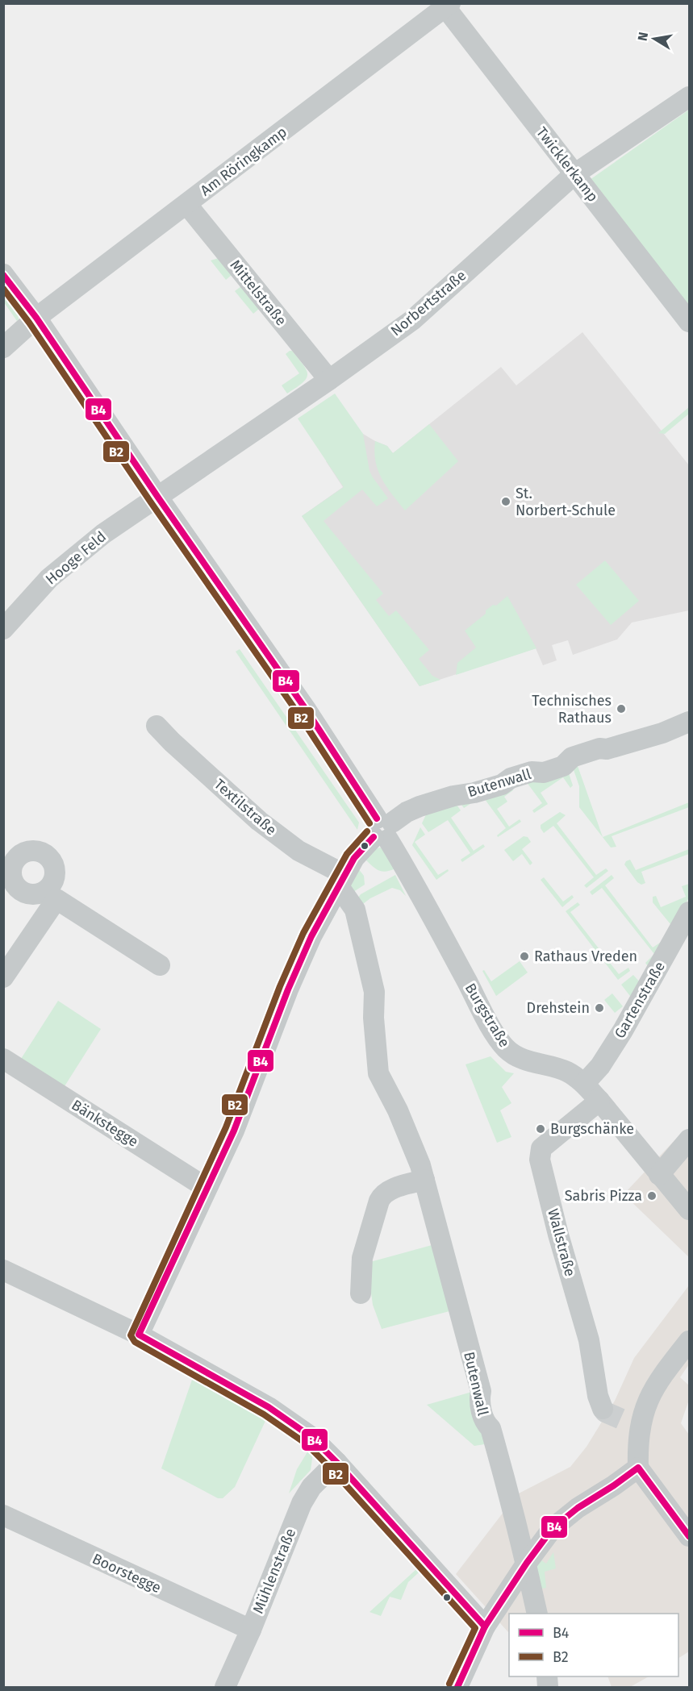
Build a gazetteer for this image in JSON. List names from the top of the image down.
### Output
{
  "streets": {
    "street": [
      "Am Röringkamp",
      "Twicklerkamp",
      "Mittelstraße",
      "Norbertstraße",
      "Hooge Feld",
      "Butenwall",
      "Textilstraße",
      "Gartenstraße",
      "Burgstraße",
      "Bänkstegge",
      "Wallstraße",
      "Mühlenstraße",
      "Boorstegge"
    ]
  },
  "crossings": [
    ["Am Röringkamp", "Twicklerkamp"],
    ["Am Röringkamp", "Mittelstraße"],
    ["Am Röringkamp", "Burgstraße"],
    ["Twicklerkamp", "Norbertstraße"],
    ["Mittelstraße", "Norbertstraße"],
    ["Norbertstraße", "Hooge Feld"],
    ["Norbertstraße", "Burgstraße"],
    ["Hooge Feld", "Burgstraße"],
    ["Butenwall", "Textilstraße"],
    ["Butenwall", "Burgstraße"],
    ["Butenwall", "Bänkstegge"],
    ["Gartenstraße", "Burgstraße"],
    ["Burgstraße", "Wallstraße"],
    ["Mühlenstraße", "Boorstegge"]
  ],
  "places": [
    "St. Norbert-Schule",
    "Technisches Rathaus",
    "Rathaus Vreden",
    "Drehstein",
    "Burgschänke",
    "Sabris Pizza"
  ],
  "lines": ["transit line B4", "transit line B2"],
  "legend": ["B4", "B2"],
  "north": "left"
}
